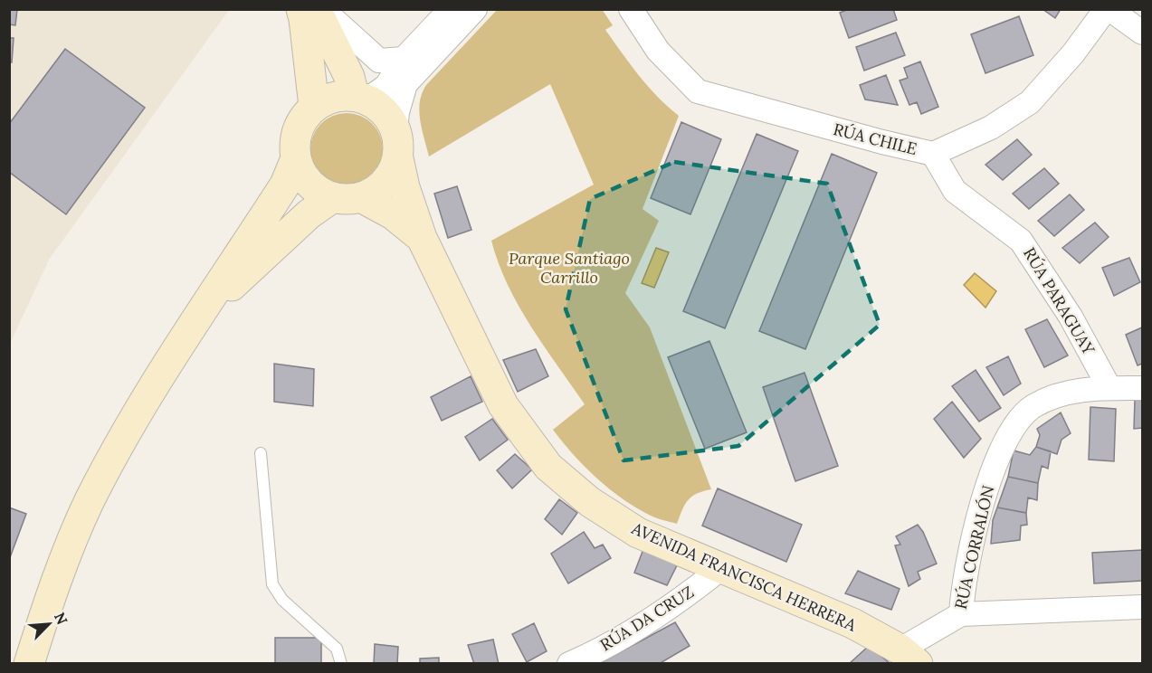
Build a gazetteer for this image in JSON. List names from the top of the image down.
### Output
{
  "streets": {
    "street": [
      "RÚA CHILE",
      "RÚA PARAGUAY",
      "RÚA CORRALÓN",
      "AVENIDA FRANCISCA HERRERA",
      "RÚA DA CRUZ"
    ]
  },
  "crossings": [
    ["RÚA CHILE", "RÚA PARAGUAY"],
    ["RÚA PARAGUAY", "RÚA CORRALÓN"],
    ["RÚA CORRALÓN", "AVENIDA FRANCISCA HERRERA"],
    ["AVENIDA FRANCISCA HERRERA", "RÚA DA CRUZ"]
  ],
  "parks": ["Parque Santiago Carrillo"],
  "north": "top right"
}
